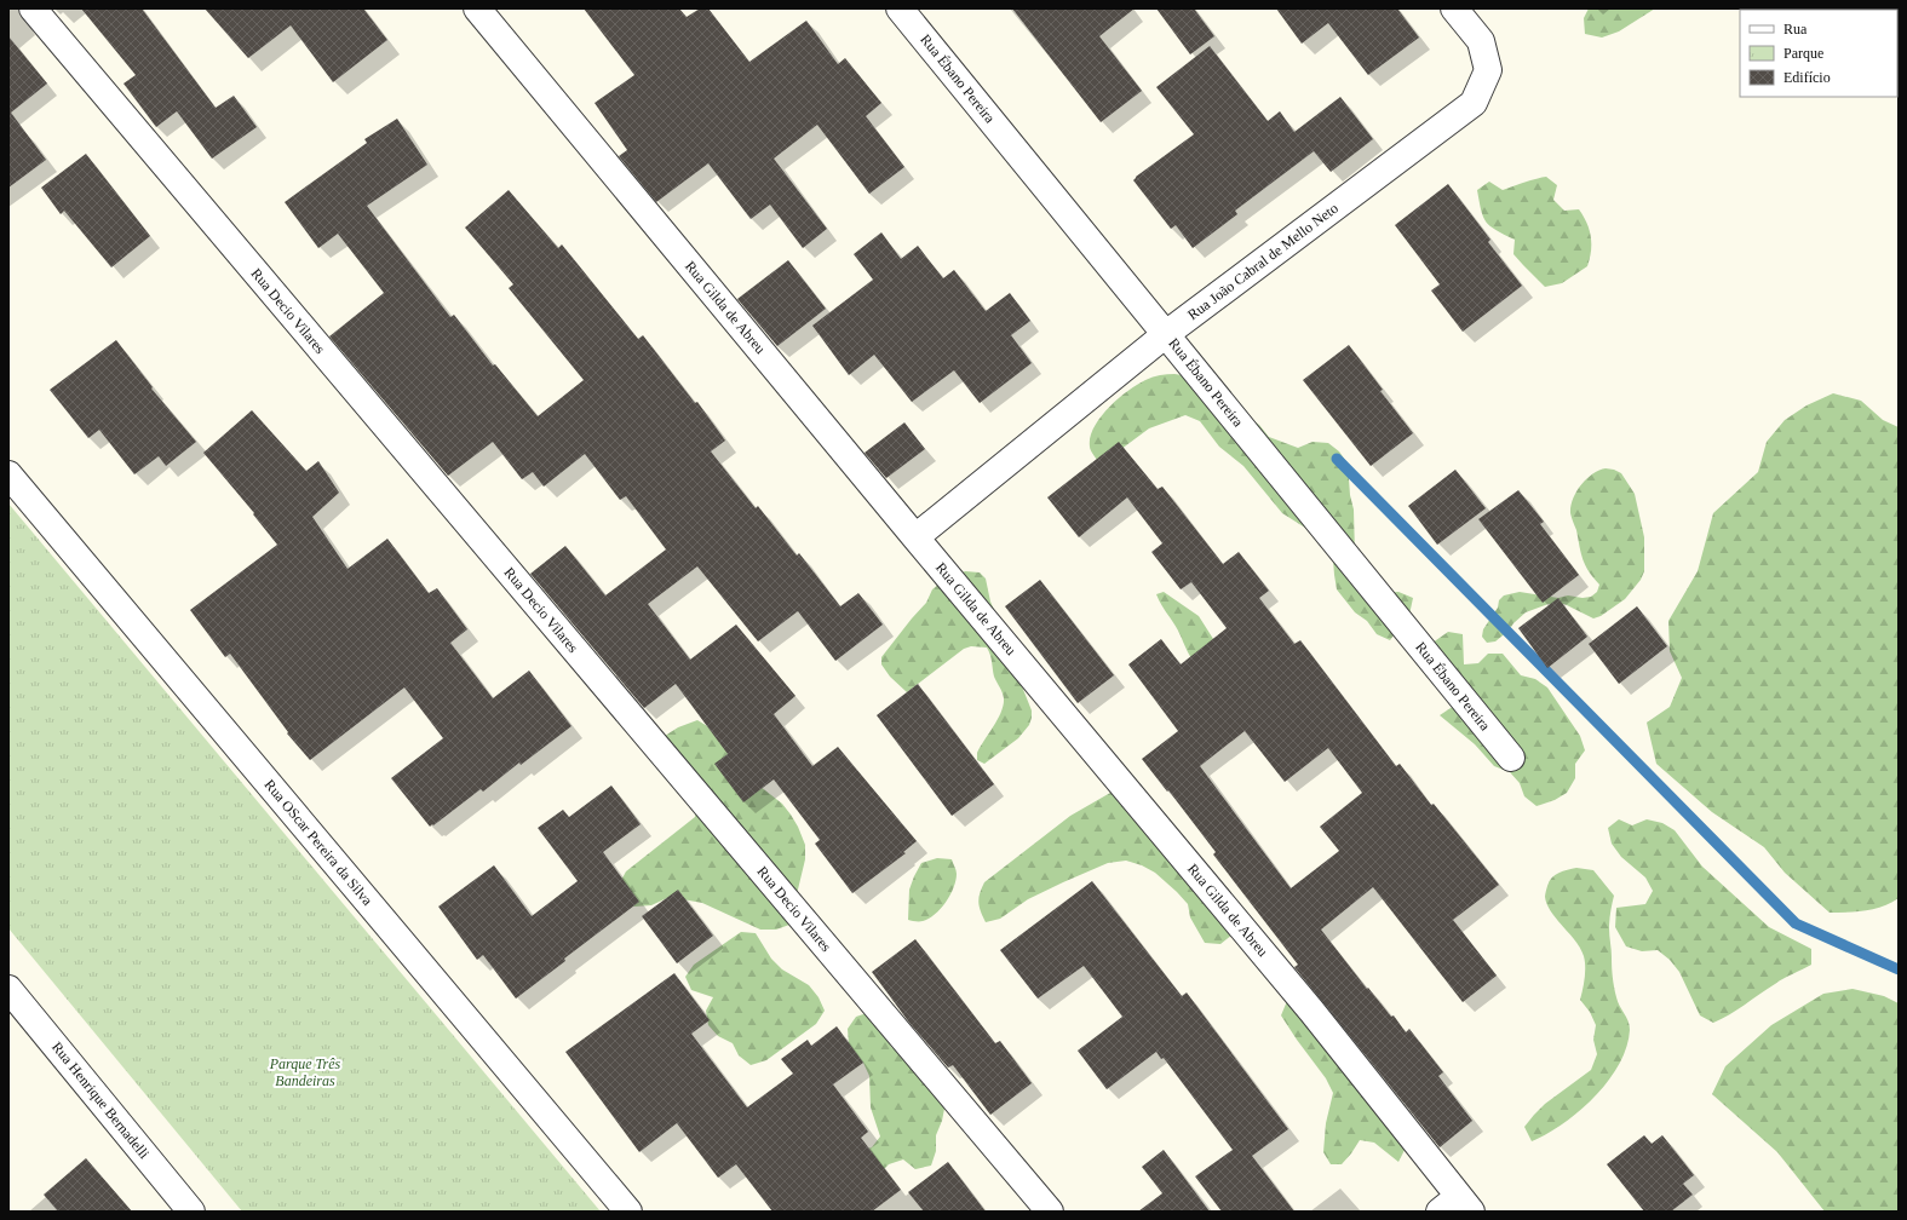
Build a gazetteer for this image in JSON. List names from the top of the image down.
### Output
{
  "streets": {
    "street": [
      "Rua Ébano Pereira",
      "Rua João Cabral de Mello Neto",
      "Rua Gilda de Abreu",
      "Rua Decio Vilares",
      "Rua OScar Pereira da Silva",
      "Rua Henrique Bernadelli"
    ]
  },
  "crossings": [
    ["Rua Ébano Pereira", "Rua João Cabral de Mello Neto"],
    ["Rua João Cabral de Mello Neto", "Rua Gilda de Abreu"]
  ],
  "parks": ["Parque Três Bandeiras"],
  "legend": ["Rua", "Parque", "Edifício"]
}
